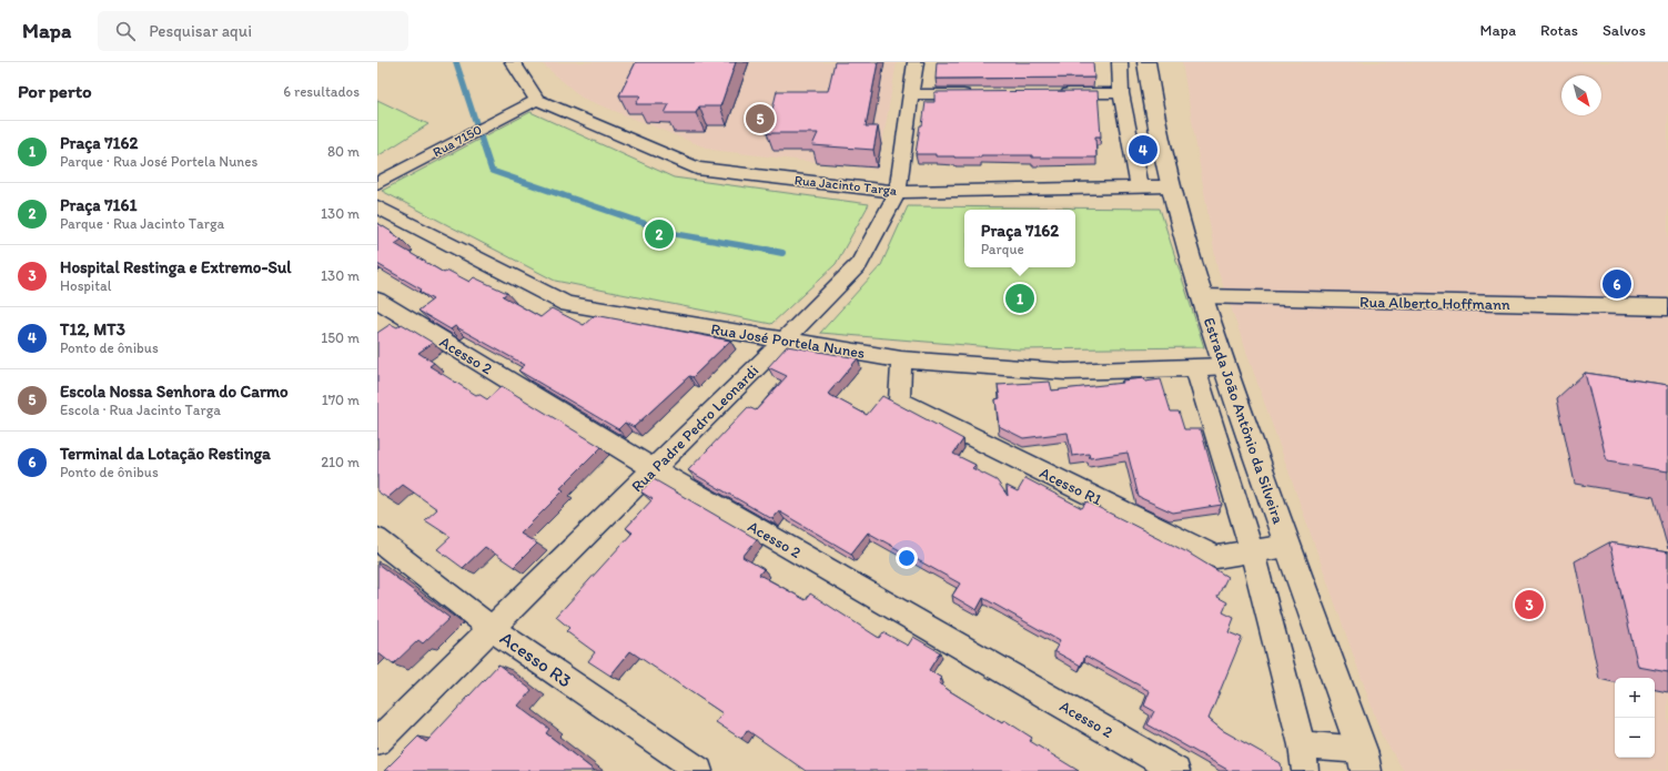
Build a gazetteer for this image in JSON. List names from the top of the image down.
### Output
{
  "streets": {
    "main road": ["Estrada João Antônio da Silveira"],
    "street": [
      "Rua 7150",
      "Rua Jacinto Targa",
      "Rua Alberto Hoffmann",
      "Rua José Portela Nunes",
      "Acesso 2",
      "Rua Padre Pedro Leonardi",
      "Acesso R1",
      "Acesso R3"
    ]
  },
  "crossings": [
    ["Rua 7150", "Rua Jacinto Targa"],
    ["Rua Jacinto Targa", "Estrada João Antônio da Silveira"],
    ["Rua Jacinto Targa", "Rua Padre Pedro Leonardi"],
    ["Rua Alberto Hoffmann", "Estrada João Antônio da Silveira"],
    ["Rua José Portela Nunes", "Estrada João Antônio da Silveira"],
    ["Rua José Portela Nunes", "Rua Padre Pedro Leonardi"],
    ["Rua José Portela Nunes", "Acesso R1"],
    ["Acesso 2", "Rua Padre Pedro Leonardi"],
    ["Estrada João Antônio da Silveira", "Acesso R1"],
    ["Rua Padre Pedro Leonardi", "Acesso R3"]
  ],
  "north": "bottom right",
  "page": {
    "header": "Mapa",
    "search": "Pesquisar aqui",
    "nav": ["Mapa", "Rotas", "Salvos"],
    "heading": ["Por perto", "6 resultados"],
    "pins": [
      "5",
      "4",
      "2",
      "6",
      "1",
      "3"
    ],
    "list": [
      {
        "mark": "1",
        "name": "Praça 7162",
        "note": "Parque · Rua José Portela Nunes",
        "value": "80 m"
      },
      {
        "mark": "2",
        "name": "Praça 7161",
        "note": "Parque · Rua Jacinto Targa",
        "value": "130 m"
      },
      {
        "mark": "3",
        "name": "Hospital Restinga e Extremo-Sul",
        "note": "Hospital",
        "value": "130 m"
      },
      {
        "mark": "4",
        "name": "T12, MT3",
        "note": "Ponto de ônibus",
        "value": "150 m"
      },
      {
        "mark": "5",
        "name": "Escola Nossa Senhora do Carmo",
        "note": "Escola · Rua Jacinto Targa",
        "value": "170 m"
      },
      {
        "mark": "6",
        "name": "Terminal da Lotação Restinga",
        "note": "Ponto de ônibus",
        "value": "210 m"
      }
    ],
    "popup": ["Praça 7162", "Parque"],
    "map_buttons": ["+", "−"]
  }
}
